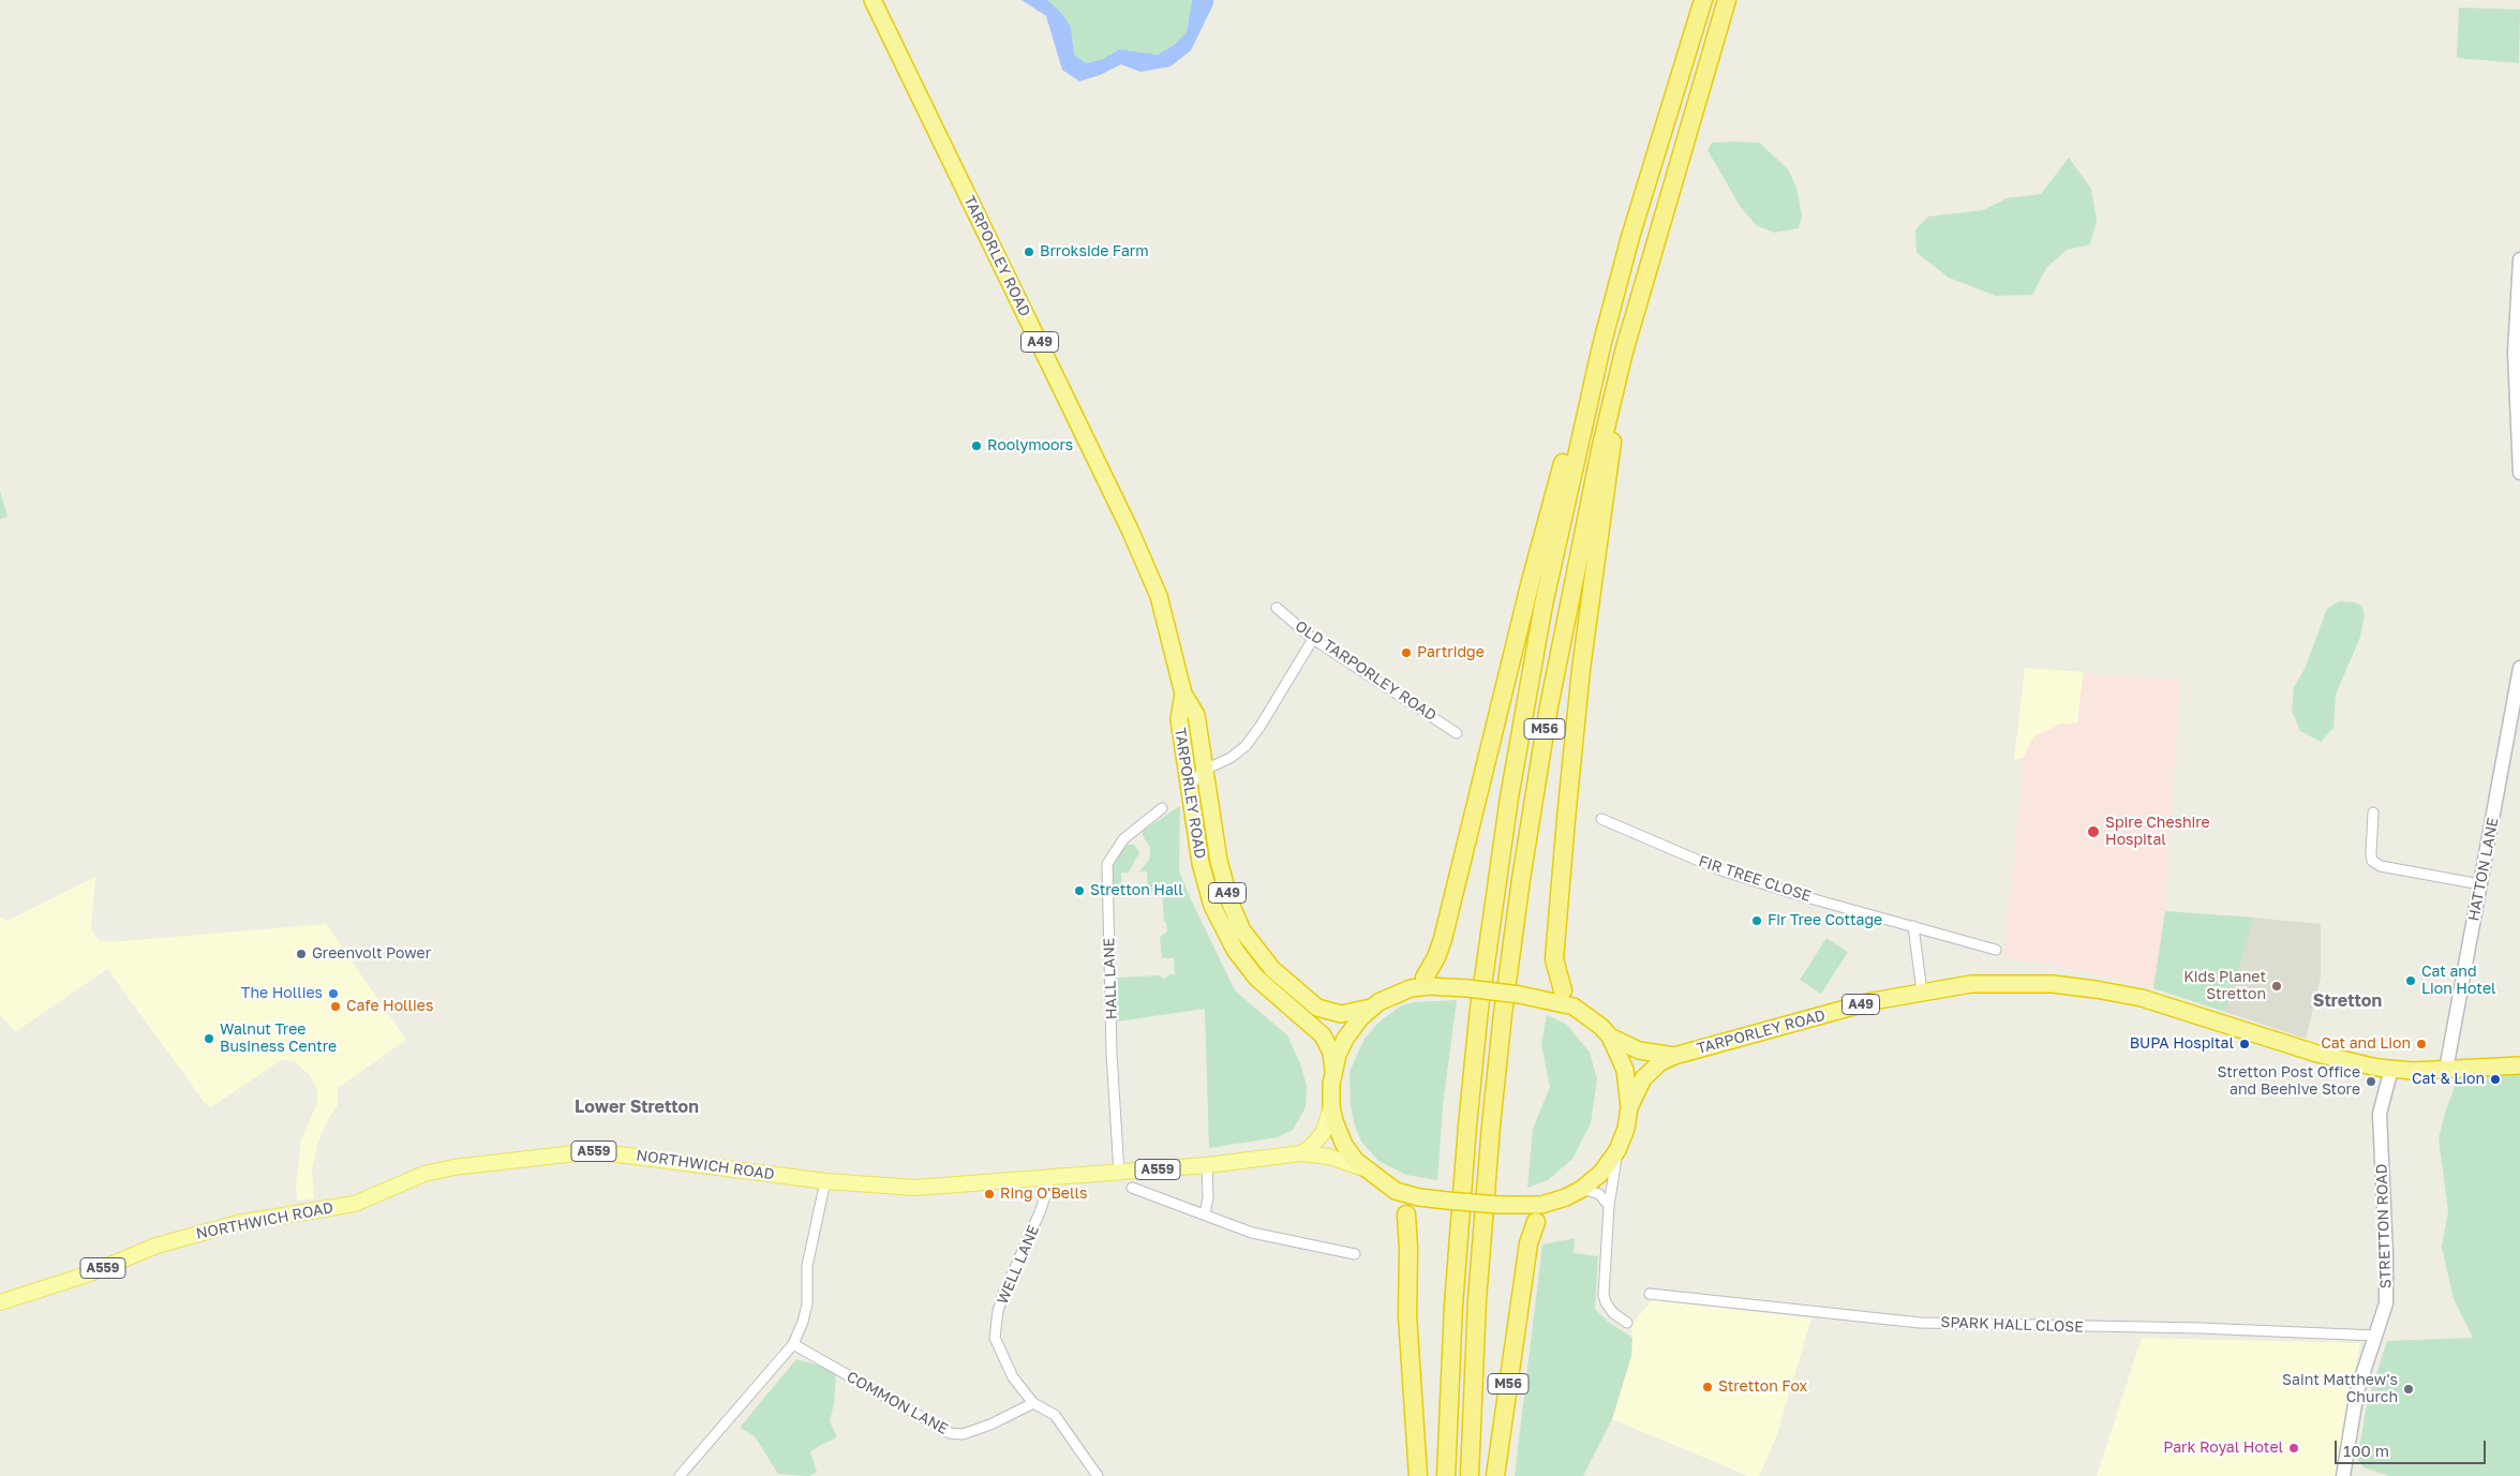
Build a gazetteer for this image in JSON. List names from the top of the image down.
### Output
{
  "streets": {
    "highway": ["TARPORLEY ROAD", "A49", "M56"],
    "main road": [
      "HATTON LANE",
      "A559",
      "NORTHWICH ROAD",
      "STRETTON ROAD"
    ],
    "street": [
      "OLD TARPORLEY ROAD",
      "FIR TREE CLOSE",
      "HALL LANE",
      "WELL LANE",
      "SPARK HALL CLOSE",
      "COMMON LANE"
    ]
  },
  "crossings": [
    ["TARPORLEY ROAD", "A49"],
    ["TARPORLEY ROAD", "HATTON LANE"],
    ["TARPORLEY ROAD", "STRETTON ROAD"],
    ["A49", "HATTON LANE"],
    ["HALL LANE", "NORTHWICH ROAD"],
    ["NORTHWICH ROAD", "WELL LANE"],
    ["STRETTON ROAD", "SPARK HALL CLOSE"],
    ["WELL LANE", "COMMON LANE"]
  ],
  "districts": ["Stretton", "Lower Stretton"],
  "places": [
    "Brrokside Farm",
    "Roolymoors",
    "Partridge",
    "Spire Cheshire Hospital",
    "Stretton Hall",
    "Fir Tree Cottage",
    "Greenvolt Power",
    "Cat and Lion Hotel",
    "Kids Planet Stretton",
    "The Hollies",
    "Cafe Hollies",
    "Walnut Tree Business Centre",
    "BUPA Hospital",
    "Cat and Lion",
    "Cat & Lion",
    "Stretton Post Office and Beehive Store",
    "Ring O'Bells",
    "Stretton Fox",
    "Saint Matthew's Church",
    "Park Royal Hotel"
  ],
  "scale_bar": "100 m"
}
